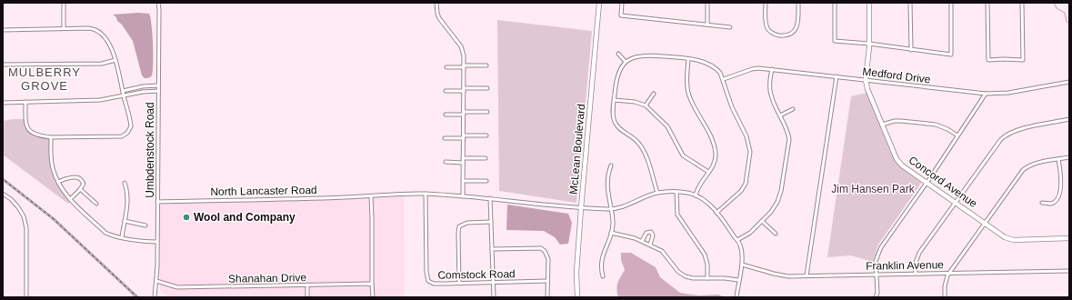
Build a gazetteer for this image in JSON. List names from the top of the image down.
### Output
{
  "streets": {
    "street": [
      "Medford Drive",
      "McLean Boulevard",
      "Umbdenstock Road",
      "Concord Avenue",
      "North Lancaster Road",
      "Franklin Avenue",
      "Comstock Road",
      "Shanahan Drive"
    ]
  },
  "crossings": [
    ["Medford Drive", "Concord Avenue"],
    ["McLean Boulevard", "North Lancaster Road"],
    ["Umbdenstock Road", "North Lancaster Road"],
    ["Umbdenstock Road", "Shanahan Drive"],
    ["North Lancaster Road", "Comstock Road"]
  ],
  "districts": ["MULBERRY GROVE"],
  "parks": ["Jim Hansen Park"],
  "places": ["Wool and Company"]
}
